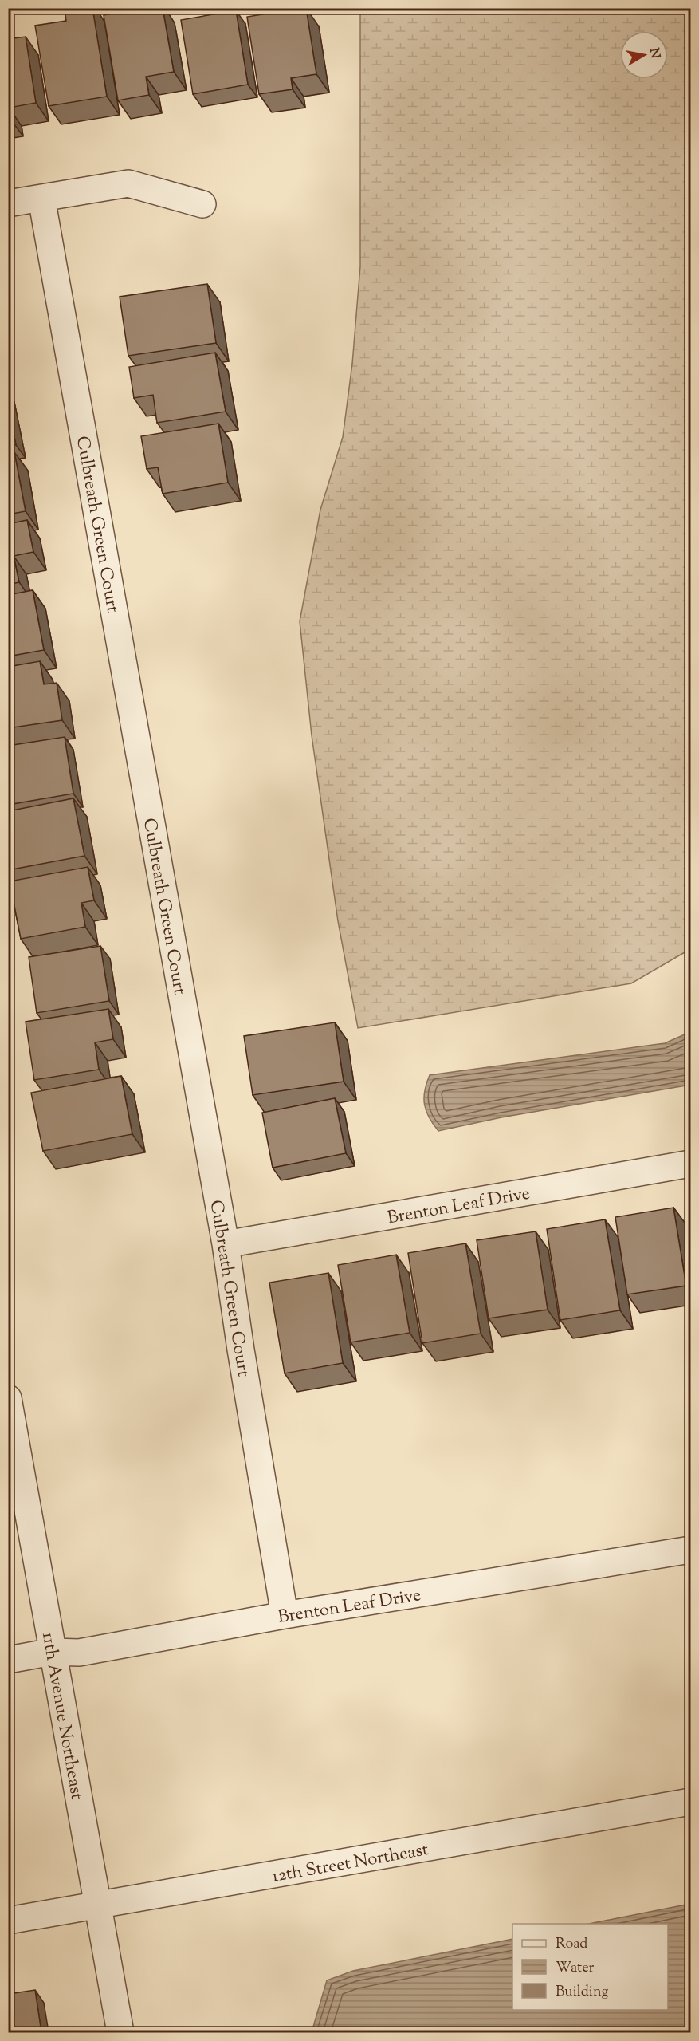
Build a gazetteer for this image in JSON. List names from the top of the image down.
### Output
{
  "streets": {
    "street": [
      "Culbreath Green Court",
      "Brenton Leaf Drive",
      "11th Avenue Northeast",
      "12th Street Northeast"
    ]
  },
  "crossings": [
    ["Culbreath Green Court", "Brenton Leaf Drive"],
    ["Brenton Leaf Drive", "11th Avenue Northeast"],
    ["11th Avenue Northeast", "12th Street Northeast"]
  ],
  "legend": ["Road", "Water", "Building"],
  "north": "right"
}
